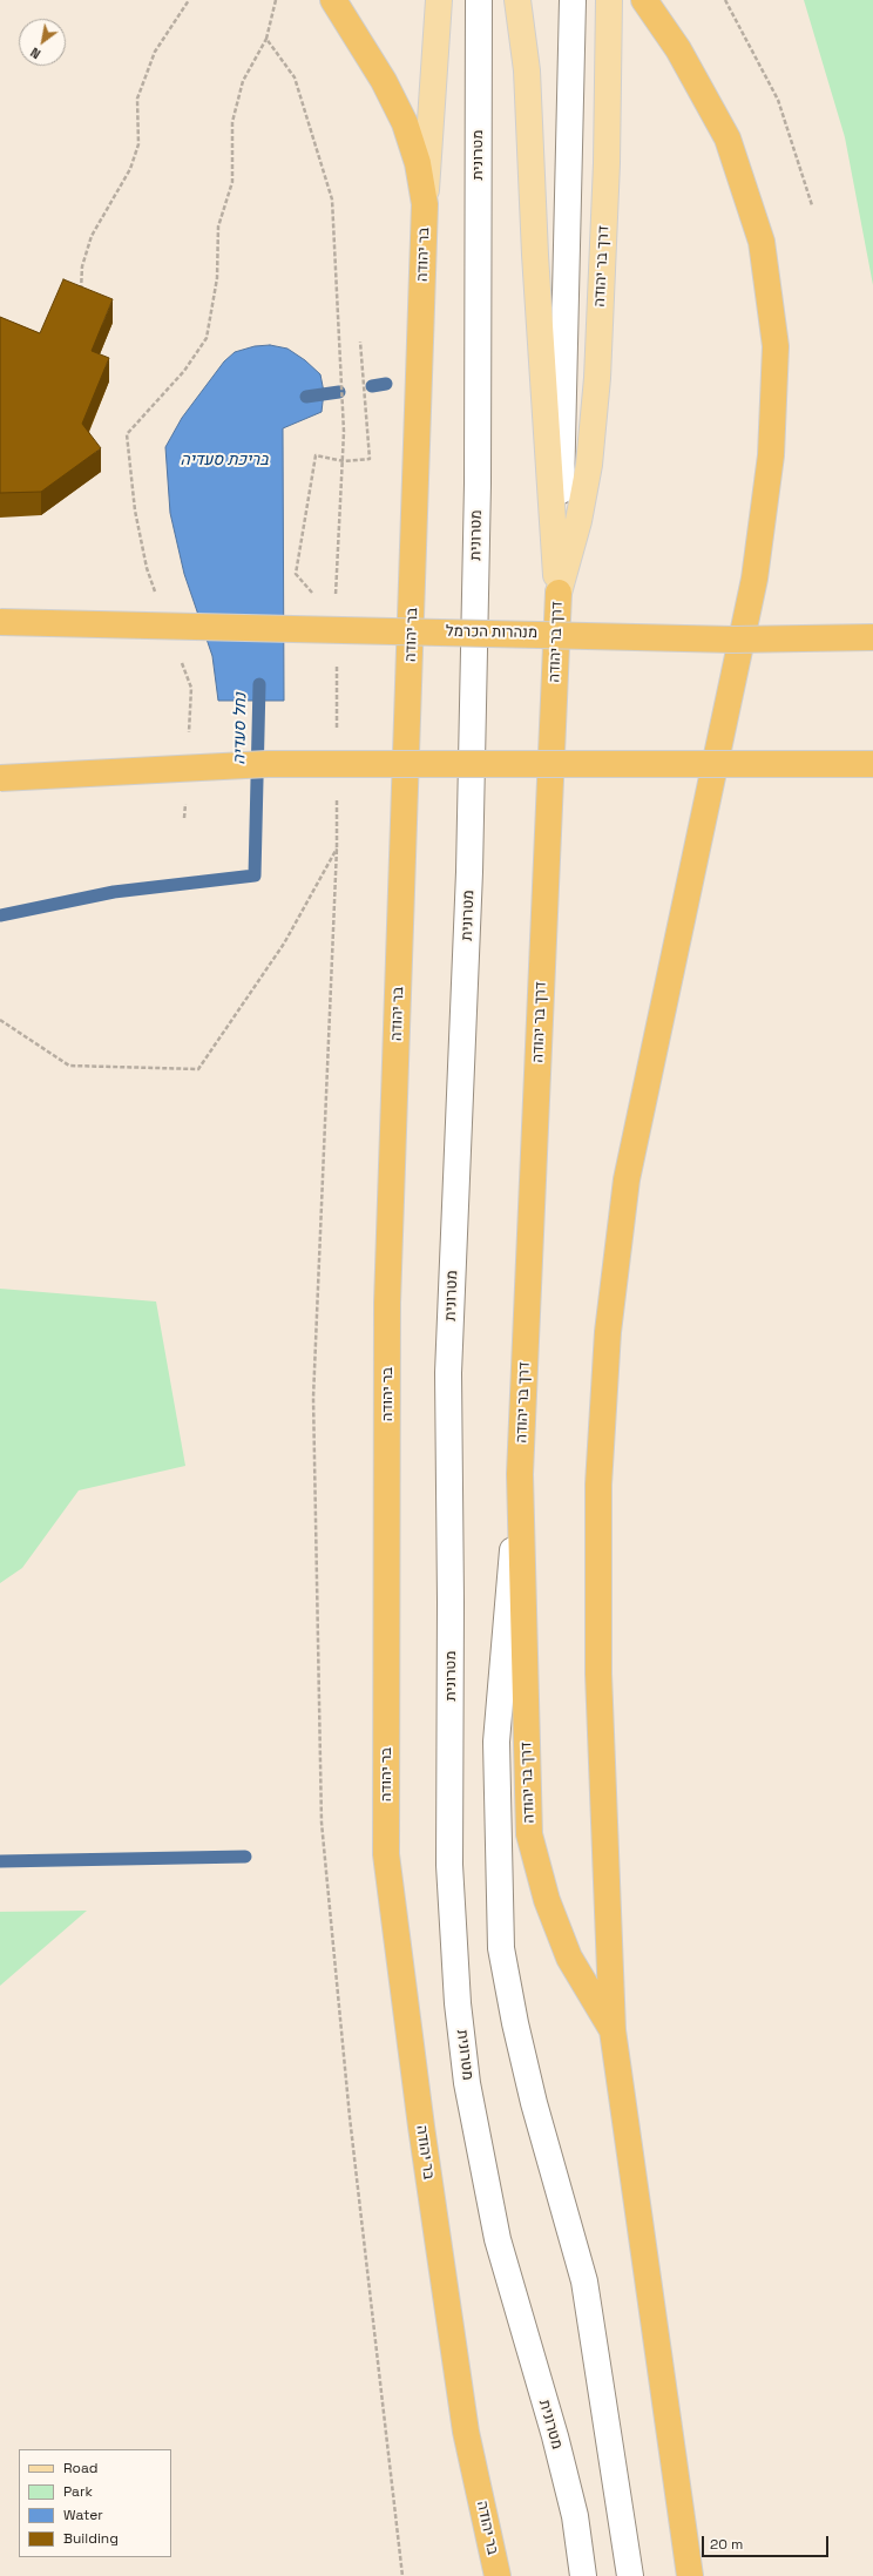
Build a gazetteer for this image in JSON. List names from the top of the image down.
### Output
{
  "streets": {
    "highway": ["בר יהודה", "דרך בר יהודה", "מנהרות הכרמל"],
    "lane": ["מטרונית"]
  },
  "water": ["בריכת סעדיה", "נחל סעדיה"],
  "legend": [
    "Road",
    "Park",
    "Water",
    "Building"
  ],
  "scale_bar": "20 m",
  "north": "bottom left"
}
